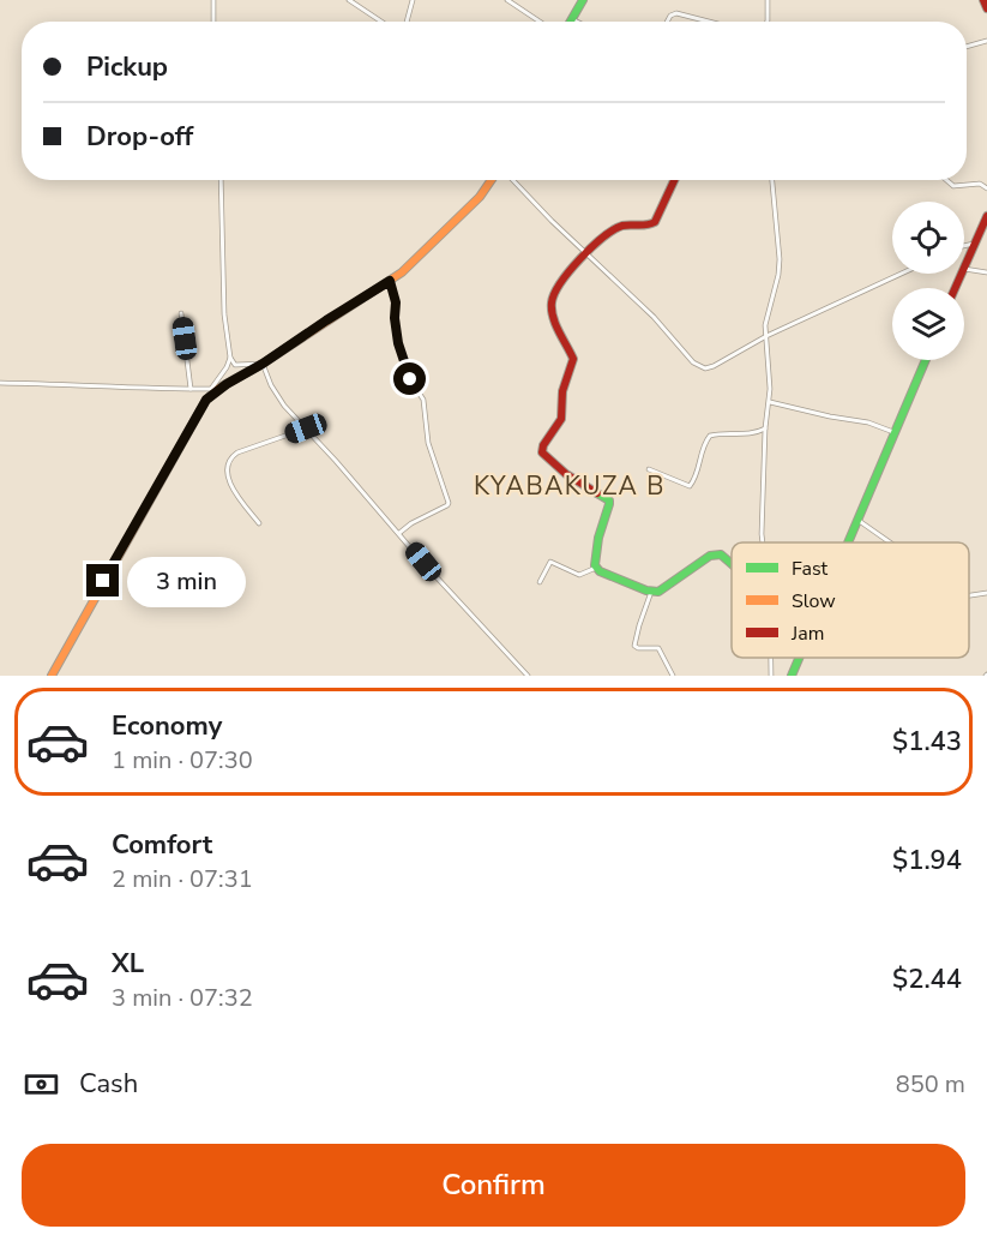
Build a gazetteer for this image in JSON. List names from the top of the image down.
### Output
{
  "districts": ["KYABAKUZA B"],
  "legend": ["Fast", "Slow", "Jam"],
  "page": {
    "banner": ["Pickup", "Drop-off"],
    "bubble": "3 min",
    "list": [
      {
        "name": "Economy",
        "note": "1 min · 07:30",
        "value": "$1.43"
      },
      {
        "name": "Comfort",
        "note": "2 min · 07:31",
        "value": "$1.94"
      },
      {
        "name": "XL",
        "note": "3 min · 07:32",
        "value": "$2.44"
      }
    ],
    "pay": ["Cash", "850 m"],
    "buttons": "Confirm"
  }
}
